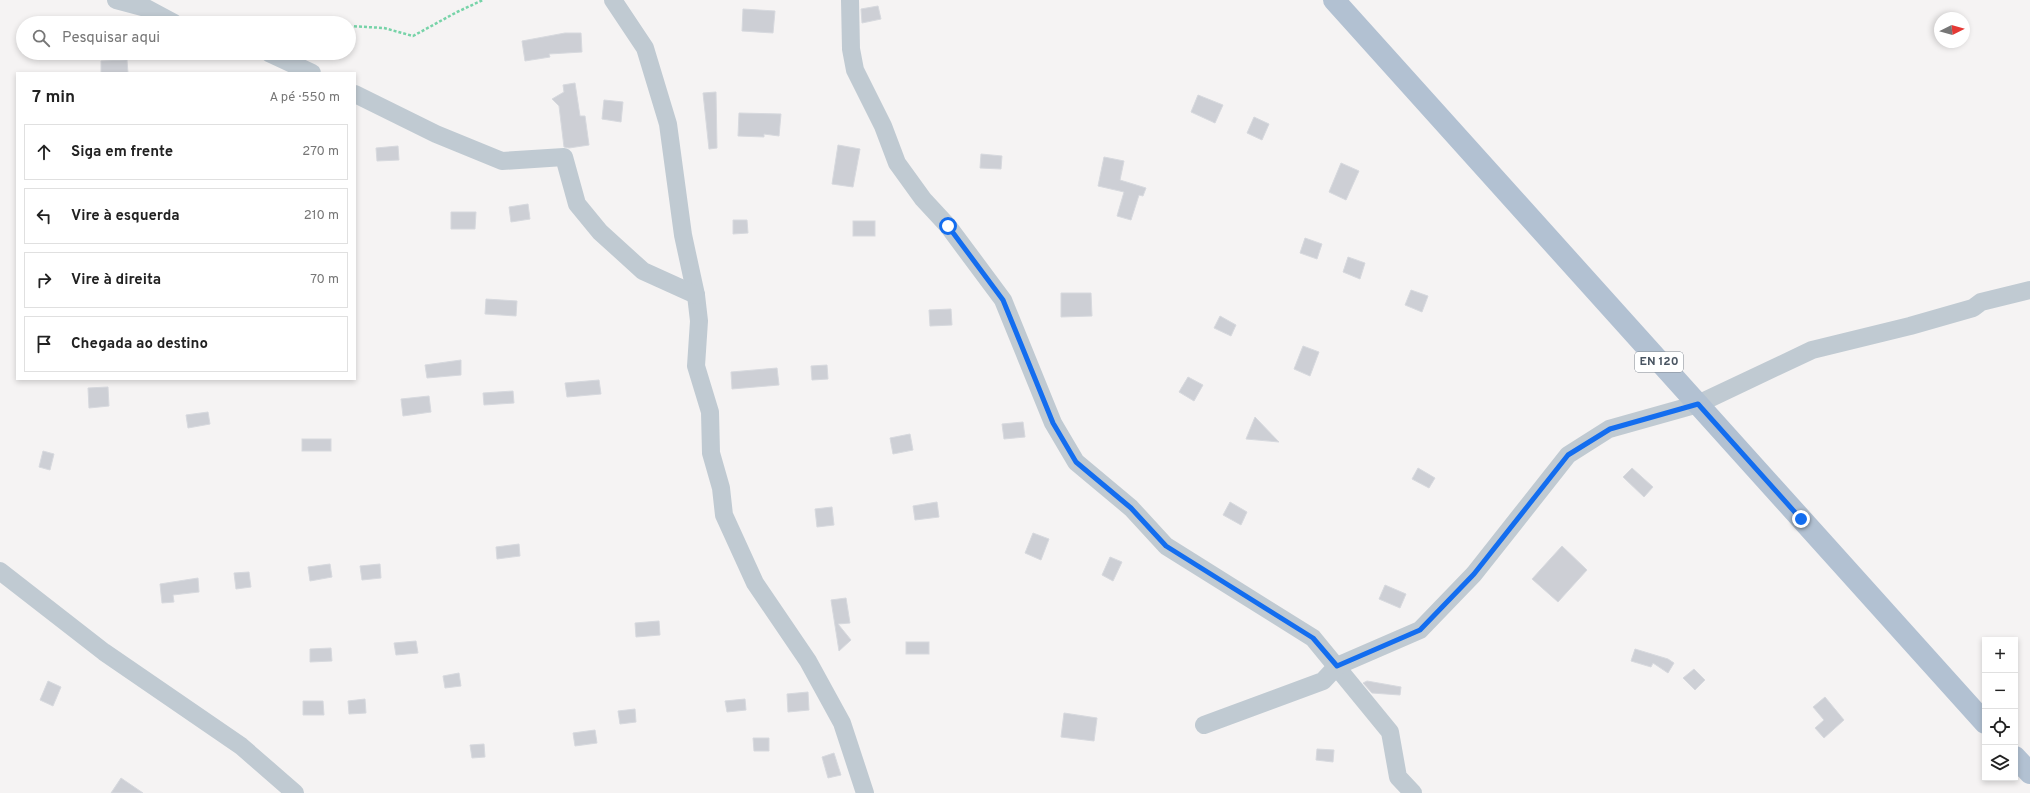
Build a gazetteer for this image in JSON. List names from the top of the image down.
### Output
{
  "streets": {
    "main road": ["EN 120"]
  },
  "north": "right",
  "page": {
    "search": "Pesquisar aqui",
    "heading": ["7 min", "A pé · 550 m"],
    "list": [
      ["Siga em frente", "270 m"],
      ["Vire à esquerda", "210 m"],
      ["Vire à direita", "70 m"],
      "Chegada ao destino"
    ],
    "map_buttons": ["+", "−"]
  }
}
